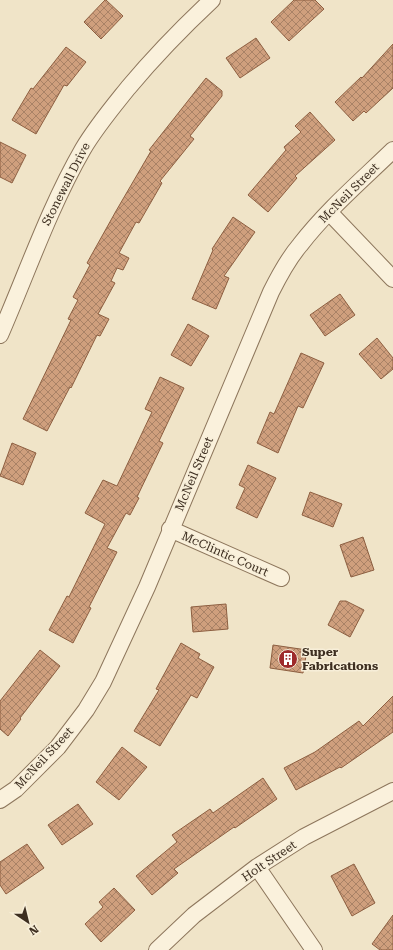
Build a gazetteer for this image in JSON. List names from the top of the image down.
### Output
{
  "streets": {
    "street": [
      "Stonewall Drive",
      "McNeil Street",
      "McClintic Court",
      "Holt Street"
    ]
  },
  "crossings": [
    ["McNeil Street", "McClintic Court"]
  ],
  "places": {
    "building": ["Super Fabrications"]
  },
  "north": "bottom right"
}
